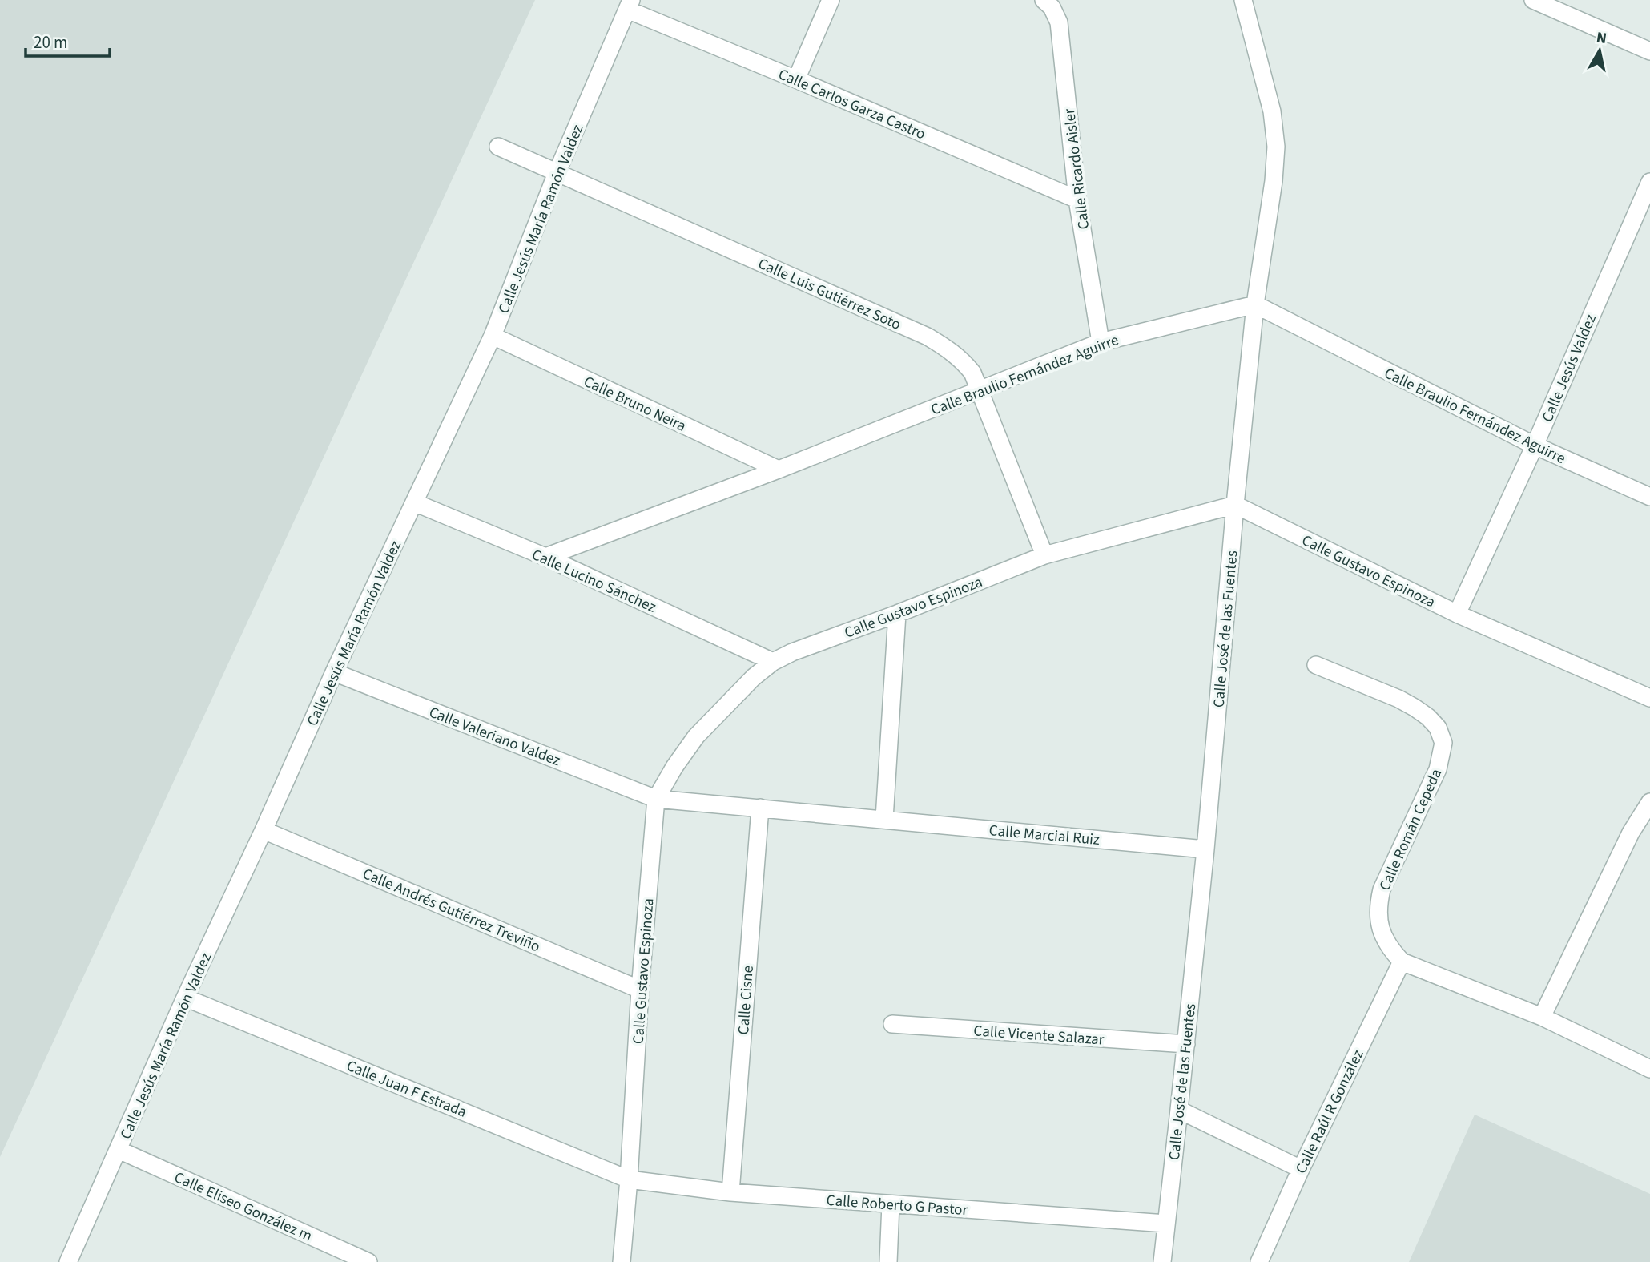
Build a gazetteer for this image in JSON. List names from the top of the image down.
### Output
{
  "streets": {
    "street": [
      "Calle Carlos Garza Castro",
      "Calle Ricardo Aisler",
      "Calle Jesús María Ramón Valdez",
      "Calle Luis Gutiérrez Soto",
      "Calle Jesús Valdez",
      "Calle Braulio Fernández Aguirre",
      "Calle Bruno Neira",
      "Calle Gustavo Espinoza",
      "Calle Lucino Sánchez",
      "Calle José de las Fuentes",
      "Calle Valeriano Valdez",
      "Calle Román Cepeda",
      "Calle Marcial Ruiz",
      "Calle Andrés Gutiérrez Treviño",
      "Calle Cisne",
      "Calle Vicente Salazar",
      "Calle Juan F Estrada",
      "Calle Raúl R González",
      "Calle Roberto G Pastor",
      "Calle Eliseo González m"
    ]
  },
  "crossings": [
    ["Calle Carlos Garza Castro", "Calle Ricardo Aisler"],
    ["Calle Carlos Garza Castro", "Calle Jesús María Ramón Valdez"],
    ["Calle Ricardo Aisler", "Calle Braulio Fernández Aguirre"],
    ["Calle Jesús María Ramón Valdez", "Calle Luis Gutiérrez Soto"],
    ["Calle Jesús María Ramón Valdez", "Calle Bruno Neira"],
    ["Calle Jesús María Ramón Valdez", "Calle Lucino Sánchez"],
    ["Calle Jesús María Ramón Valdez", "Calle Valeriano Valdez"],
    ["Calle Jesús María Ramón Valdez", "Calle Andrés Gutiérrez Treviño"],
    ["Calle Jesús María Ramón Valdez", "Calle Juan F Estrada"],
    ["Calle Jesús María Ramón Valdez", "Calle Eliseo González m"],
    ["Calle Luis Gutiérrez Soto", "Calle Braulio Fernández Aguirre"],
    ["Calle Luis Gutiérrez Soto", "Calle Gustavo Espinoza"],
    ["Calle Jesús Valdez", "Calle Braulio Fernández Aguirre"],
    ["Calle Jesús Valdez", "Calle Gustavo Espinoza"],
    ["Calle Braulio Fernández Aguirre", "Calle Bruno Neira"],
    ["Calle Braulio Fernández Aguirre", "Calle Lucino Sánchez"],
    ["Calle Braulio Fernández Aguirre", "Calle José de las Fuentes"],
    ["Calle Gustavo Espinoza", "Calle Lucino Sánchez"],
    ["Calle Gustavo Espinoza", "Calle José de las Fuentes"],
    ["Calle Gustavo Espinoza", "Calle Valeriano Valdez"],
    ["Calle Gustavo Espinoza", "Calle Marcial Ruiz"],
    ["Calle Gustavo Espinoza", "Calle Andrés Gutiérrez Treviño"],
    ["Calle Gustavo Espinoza", "Calle Juan F Estrada"],
    ["Calle Gustavo Espinoza", "Calle Roberto G Pastor"],
    ["Calle José de las Fuentes", "Calle Marcial Ruiz"],
    ["Calle José de las Fuentes", "Calle Vicente Salazar"],
    ["Calle José de las Fuentes", "Calle Roberto G Pastor"],
    ["Calle Valeriano Valdez", "Calle Marcial Ruiz"],
    ["Calle Román Cepeda", "Calle Raúl R González"],
    ["Calle Marcial Ruiz", "Calle Cisne"],
    ["Calle Cisne", "Calle Roberto G Pastor"],
    ["Calle Juan F Estrada", "Calle Roberto G Pastor"]
  ],
  "scale_bar": "20 m",
  "north": "top"
}
